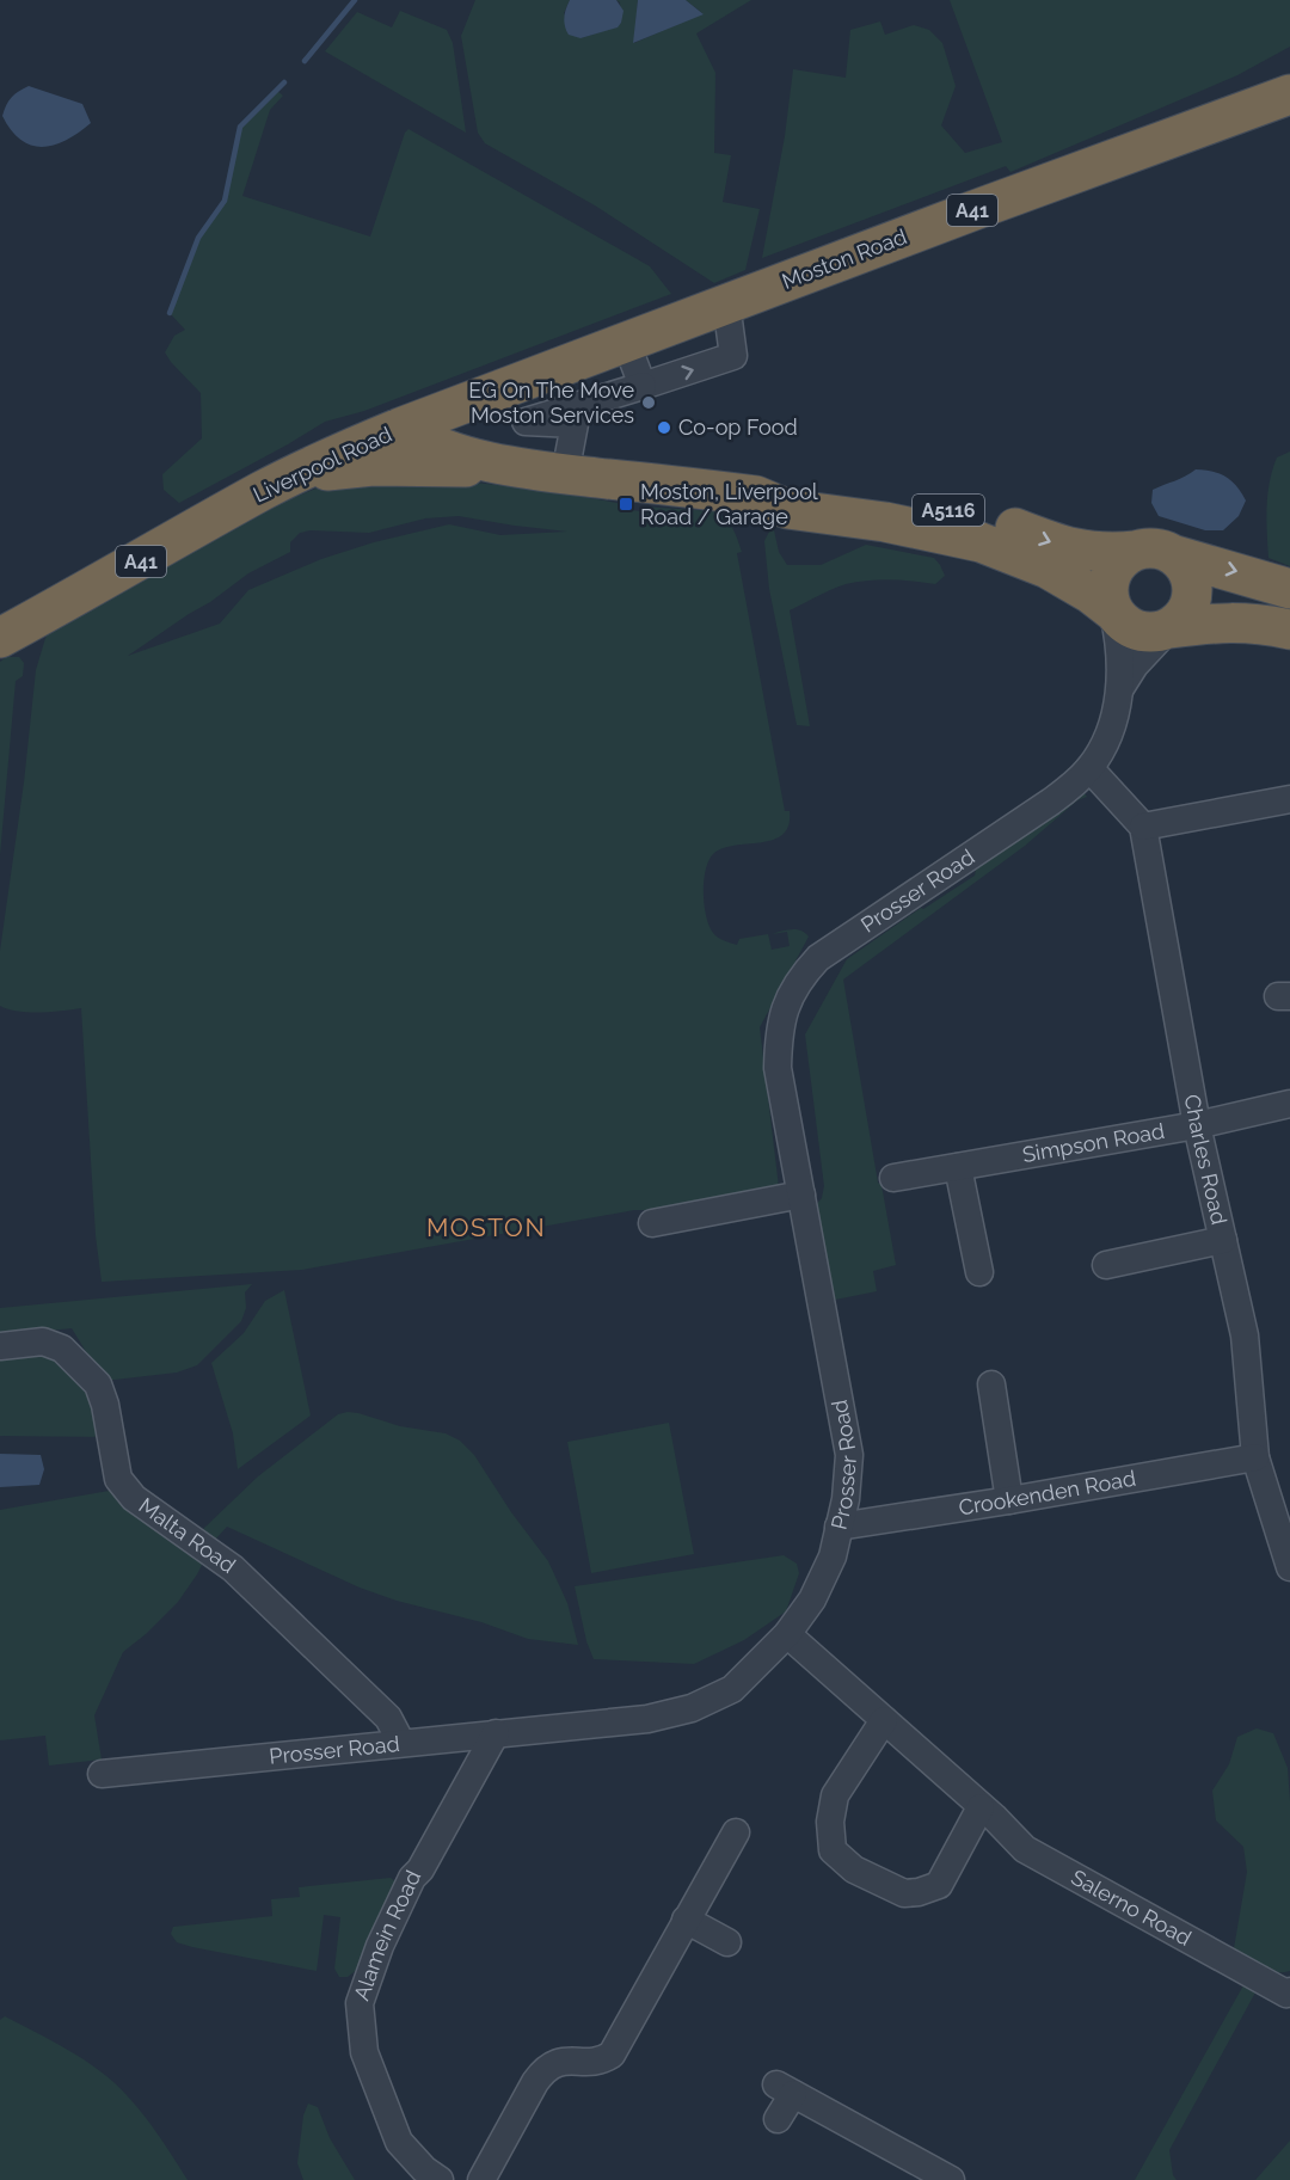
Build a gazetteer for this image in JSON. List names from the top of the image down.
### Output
{
  "streets": {
    "highway": [
      "A41",
      "Moston Road",
      "Liverpool Road",
      "A5116"
    ],
    "street": [
      "Prosser Road",
      "Simpson Road",
      "Charles Road",
      "Crookenden Road",
      "Malta Road",
      "Salerno Road",
      "Alamein Road"
    ]
  },
  "crossings": [
    ["Moston Road", "Liverpool Road"],
    ["Liverpool Road", "A5116"],
    ["Liverpool Road", "Prosser Road"],
    ["A5116", "Prosser Road"],
    ["Prosser Road", "Crookenden Road"],
    ["Prosser Road", "Malta Road"],
    ["Prosser Road", "Salerno Road"],
    ["Prosser Road", "Alamein Road"],
    ["Simpson Road", "Charles Road"],
    ["Charles Road", "Crookenden Road"]
  ],
  "districts": ["MOSTON"],
  "places": {
    "other": ["EG On The Move Moston Services", "Co-op Food"],
    "transit": ["Moston, Liverpool Road / Garage"]
  }
}
